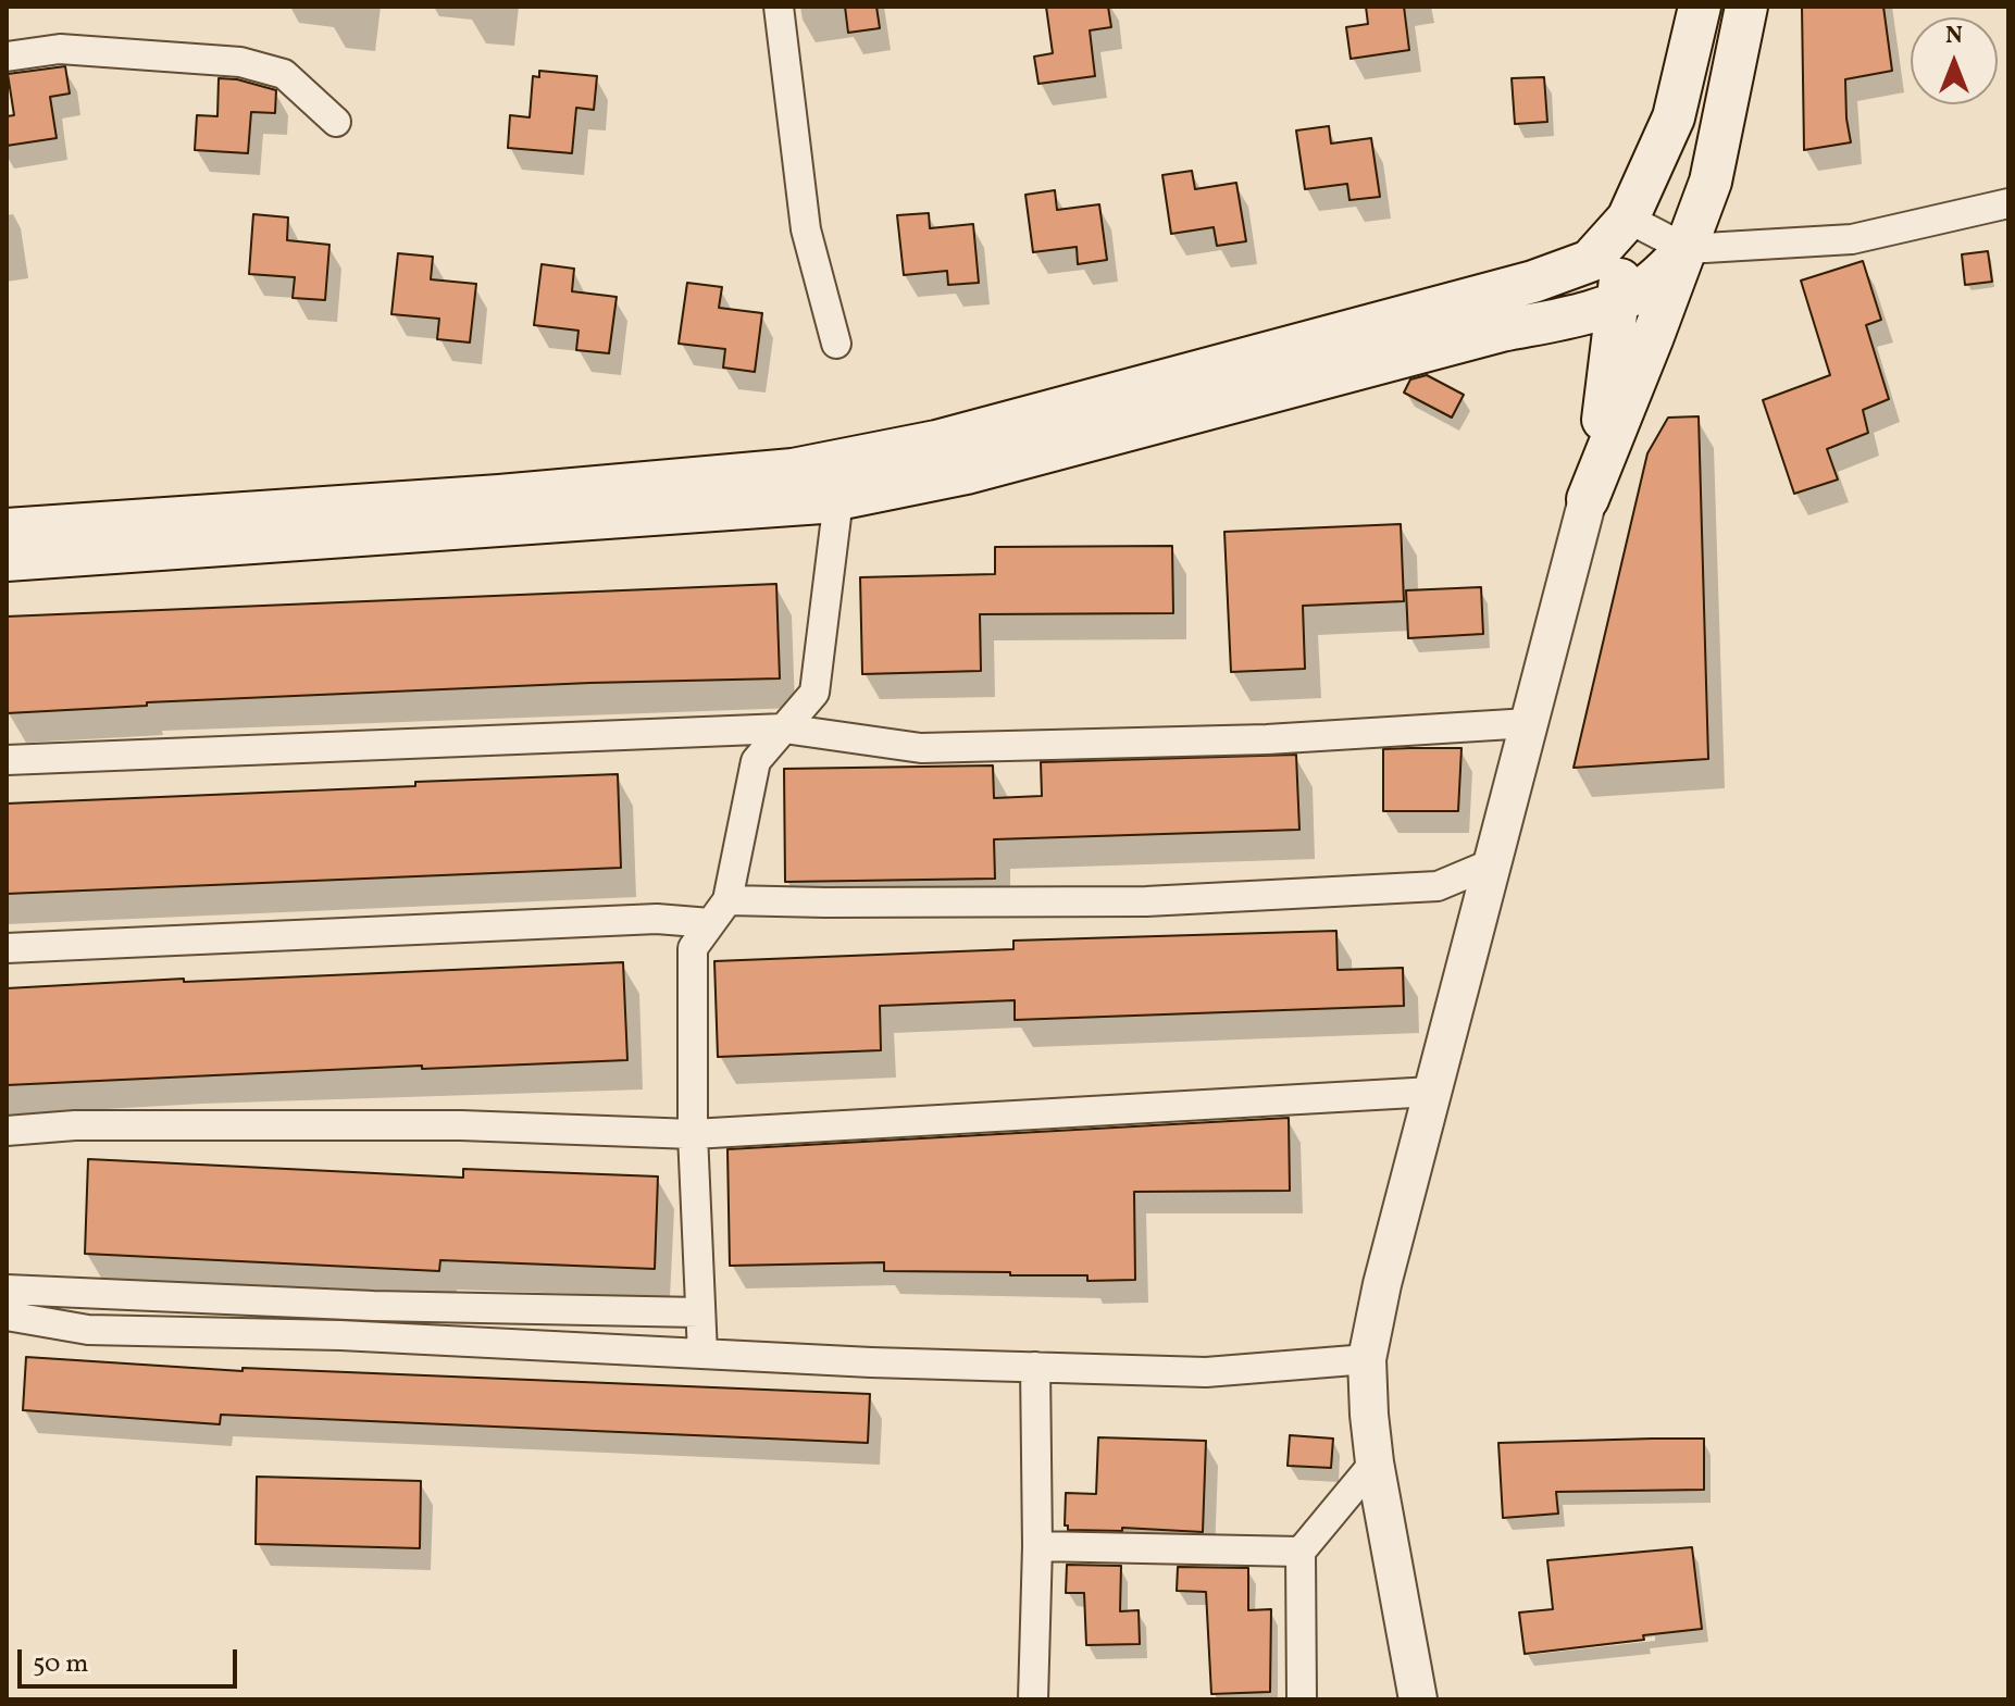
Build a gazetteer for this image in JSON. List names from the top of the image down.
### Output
{
  "scale_bar": "50 m",
  "north": "top"
}
